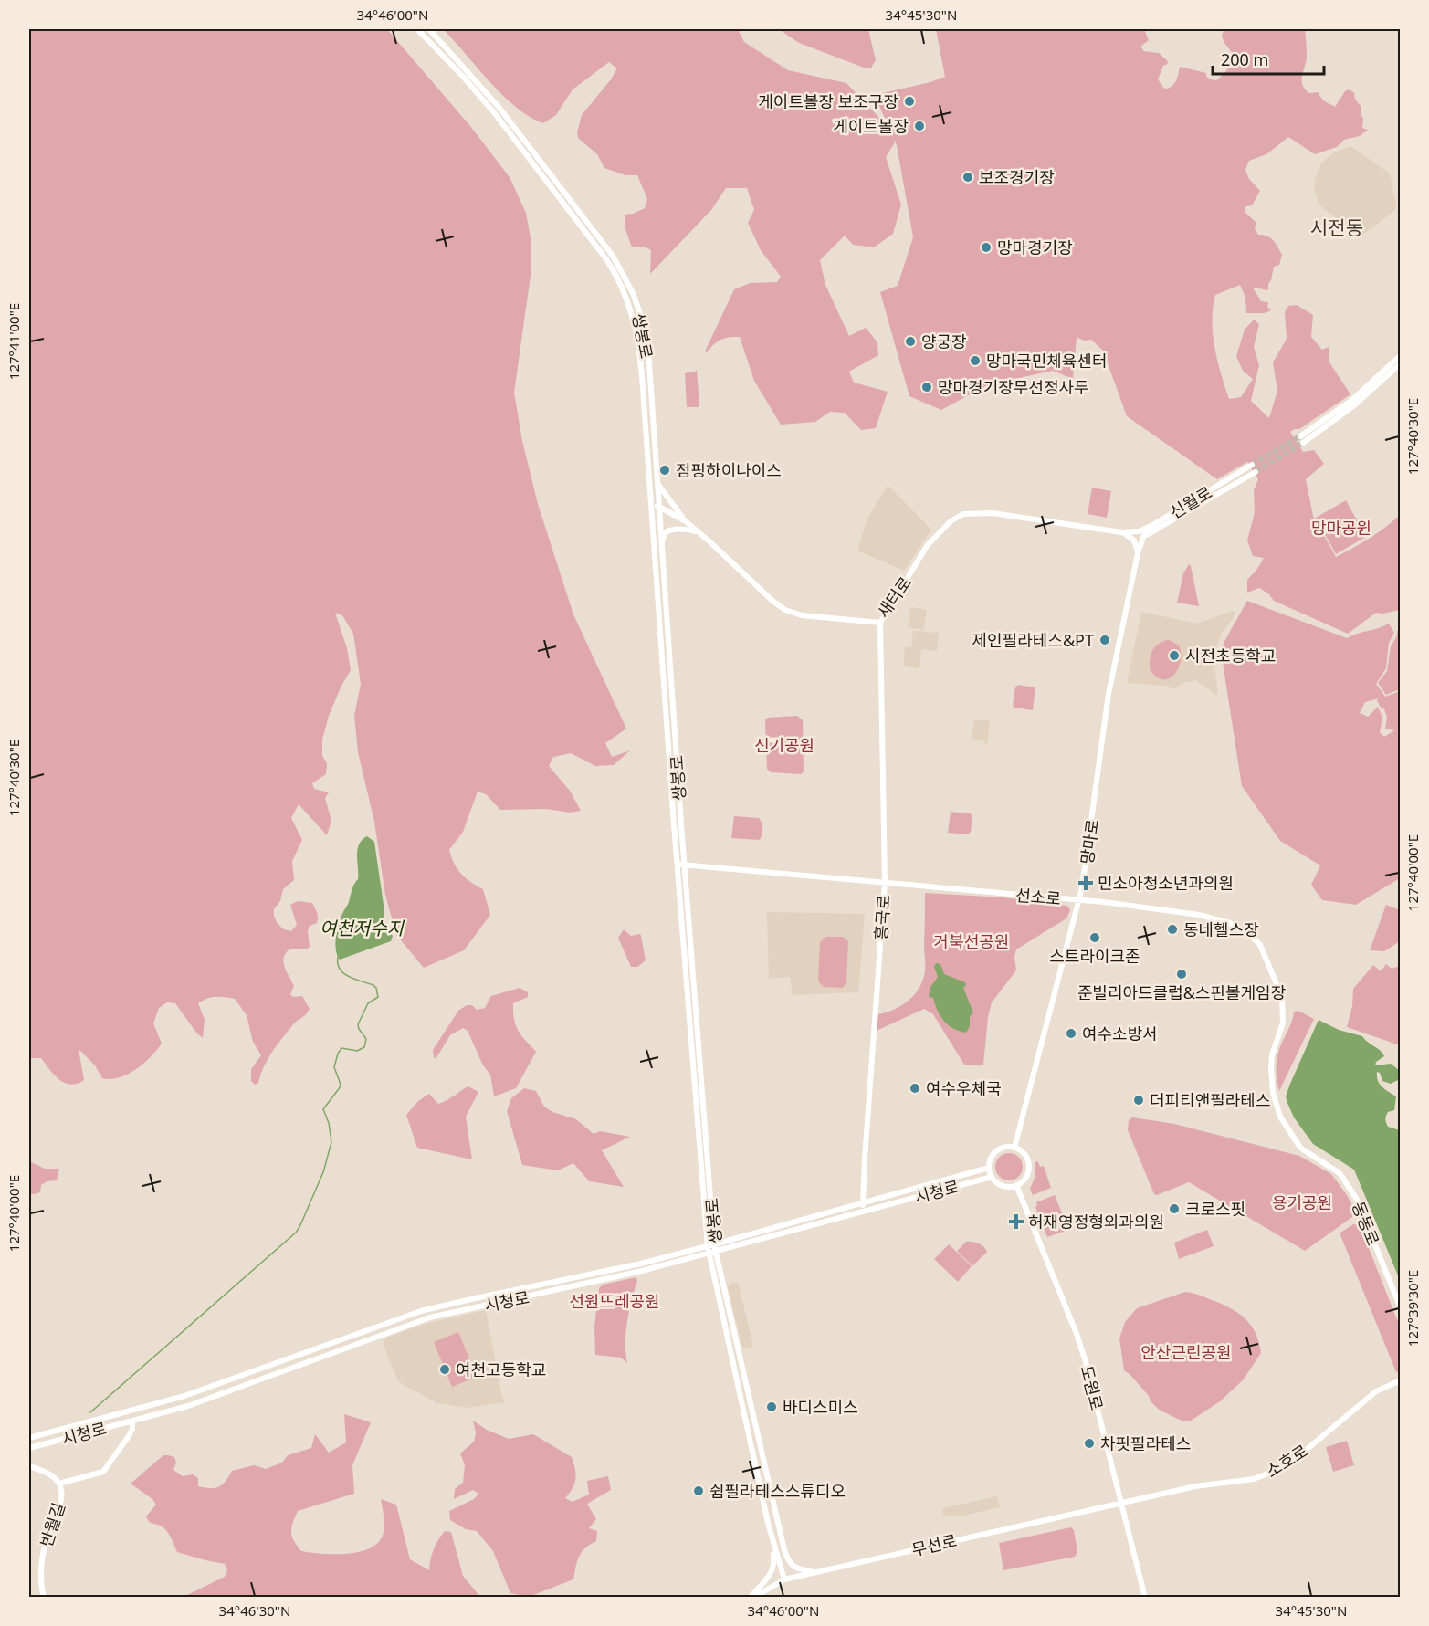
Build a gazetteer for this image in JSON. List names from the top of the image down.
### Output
{
  "streets": {
    "street": [
      "쌍봉로",
      "신월로",
      "새터로",
      "망마로",
      "선소로",
      "흥국로",
      "시청로",
      "동동로",
      "도원로",
      "소호로",
      "반월길",
      "무선로"
    ]
  },
  "crossings": [
    ["쌍봉로", "새터로"],
    ["쌍봉로", "선소로"],
    ["쌍봉로", "시청로"],
    ["쌍봉로", "무선로"],
    ["신월로", "새터로"],
    ["신월로", "망마로"],
    ["새터로", "흥국로"],
    ["망마로", "선소로"],
    ["망마로", "시청로"],
    ["망마로", "도원로"],
    ["선소로", "흥국로"],
    ["선소로", "동동로"],
    ["흥국로", "시청로"],
    ["시청로", "도원로"],
    ["시청로", "반월길"],
    ["도원로", "소호로"],
    ["도원로", "무선로"],
    ["소호로", "무선로"]
  ],
  "districts": ["시전동"],
  "water": ["여천저수지"],
  "parks": [
    "망마공원",
    "신기공원",
    "거북선공원",
    "용기공원",
    "선원뜨레공원",
    "안산근린공원"
  ],
  "places": {
    "other": [
      "게이트볼장 보조구장",
      "게이트볼장",
      "보조경기장",
      "망마경기장",
      "양궁장",
      "망마국민체육센터",
      "망마경기장무선정사두",
      "점핑하이나이스",
      "제인필라테스&PT",
      "시전초등학교",
      "동네헬스장",
      "스트라이크존",
      "준빌리아드클럽&스핀볼게임장",
      "여수소방서",
      "여수우체국",
      "더피티앤필라테스",
      "크로스핏",
      "여천고등학교",
      "바디스미스",
      "차핏필라테스",
      "쉼필라테스스튜디오"
    ],
    "health": ["민소아청소년과의원", "허재영정형외과의원"]
  },
  "scale_bar": "200 m",
  "coordinates": [
    "34°46'00\"N",
    "34°45'30\"N",
    "127°41'00\"E",
    "127°40'30\"E",
    "127°40'00\"E",
    "127°39'30\"E",
    "34°46'30\"N"
  ]
}
